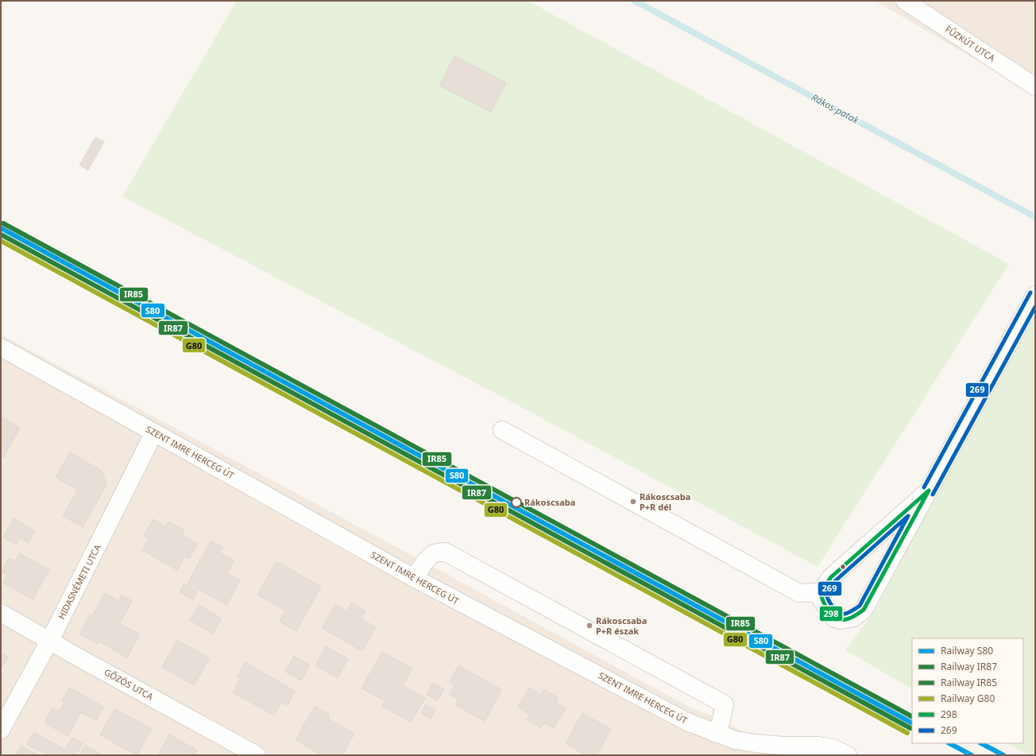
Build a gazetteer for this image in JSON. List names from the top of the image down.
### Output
{
  "streets": {
    "street": [
      "FŰZKÚT UTCA",
      "SZENT IMRE HERCEG ÚT",
      "HIDASNÉMETI UTCA",
      "GŐZÖS UTCA"
    ]
  },
  "crossings": [
    ["SZENT IMRE HERCEG ÚT", "HIDASNÉMETI UTCA"],
    ["HIDASNÉMETI UTCA", "GŐZÖS UTCA"]
  ],
  "water": ["Rákos-patak"],
  "places": ["Rákoscsaba P+R dél", "Rákoscsaba", "Rákoscsaba P+R észak"],
  "lines": [
    "rail line IR85",
    "rail line S80",
    "rail line IR87",
    "rail line G80",
    "transit line 269",
    "transit line 298"
  ],
  "legend": [
    "Railway S80",
    "Railway IR87",
    "Railway IR85",
    "Railway G80",
    "298",
    "269"
  ]
}
